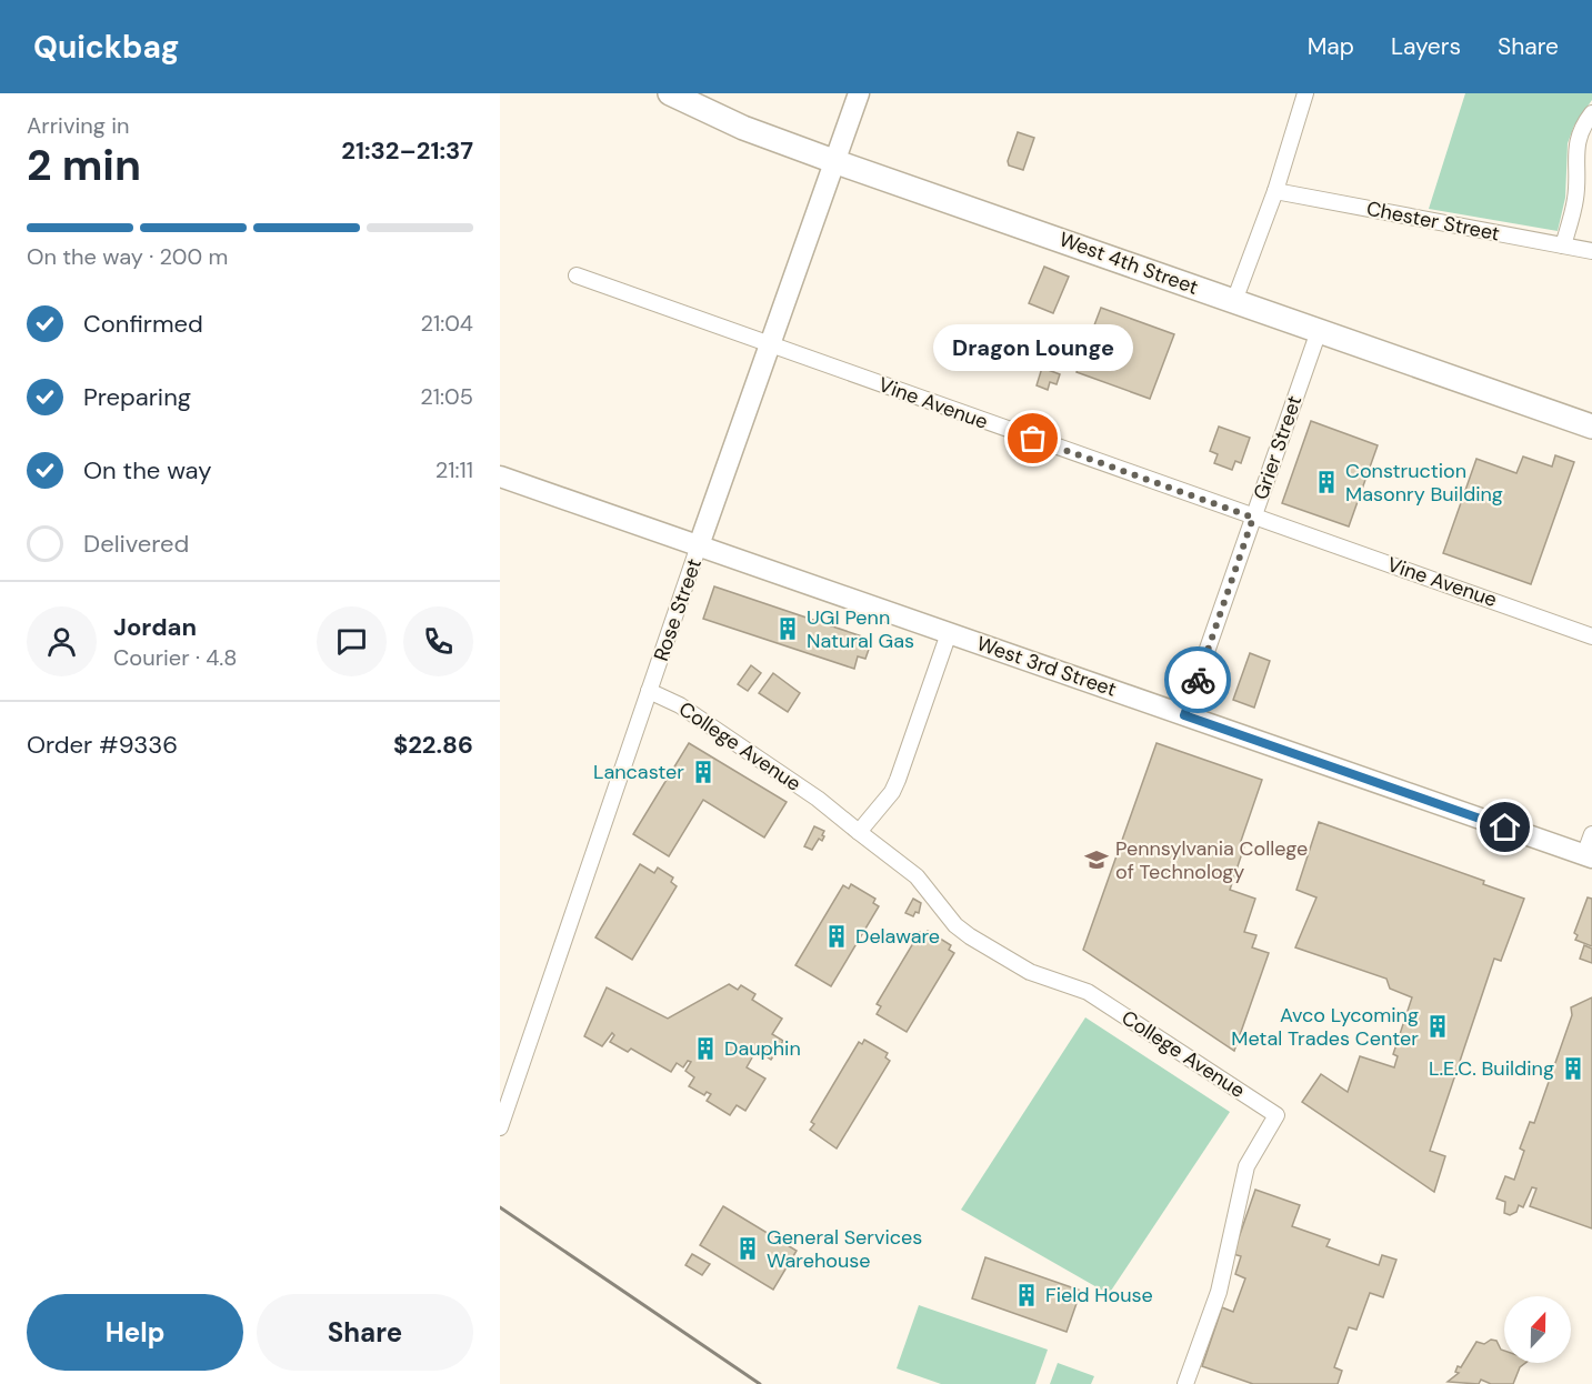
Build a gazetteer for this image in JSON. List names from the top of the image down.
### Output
{
  "streets": {
    "main road": ["West 4th Street", "Rose Street", "West 3rd Street"],
    "street": [
      "Chester Street",
      "Vine Avenue",
      "Grier Street",
      "College Avenue"
    ]
  },
  "crossings": [
    ["West 4th Street", "Grier Street"],
    ["West 4th Street", "Rose Street"],
    ["Vine Avenue", "Grier Street"],
    ["Vine Avenue", "Rose Street"],
    ["Grier Street", "West 3rd Street"],
    ["Rose Street", "West 3rd Street"],
    ["Rose Street", "College Avenue"]
  ],
  "places": {
    "other": ["Dragon Lounge"],
    "building": [
      "Construction Masonry Building",
      "UGI Penn Natural Gas",
      "Lancaster",
      "Delaware",
      "Avco Lycoming Metal Trades Center",
      "Dauphin",
      "L.E.C. Building",
      "General Services Warehouse",
      "Field House"
    ],
    "school or university": ["Pennsylvania College of Technology"]
  },
  "north": "top",
  "page": {
    "header": "Quickbag",
    "nav": ["Map", "Layers", "Share"],
    "heading": ["2 min", "Arriving in", "21:32–21:37"],
    "panel": [
      "Jordan",
      "Courier · 4.8",
      "Order #9336",
      "$22.86"
    ],
    "bar": "On the way · 200 m",
    "list": [
      ["Confirmed", "21:04"],
      ["Preparing", "21:05"],
      ["On the way", "21:11"],
      "Delivered"
    ],
    "bubble": "Dragon Lounge",
    "buttons": ["Help", "Share"]
  }
}
